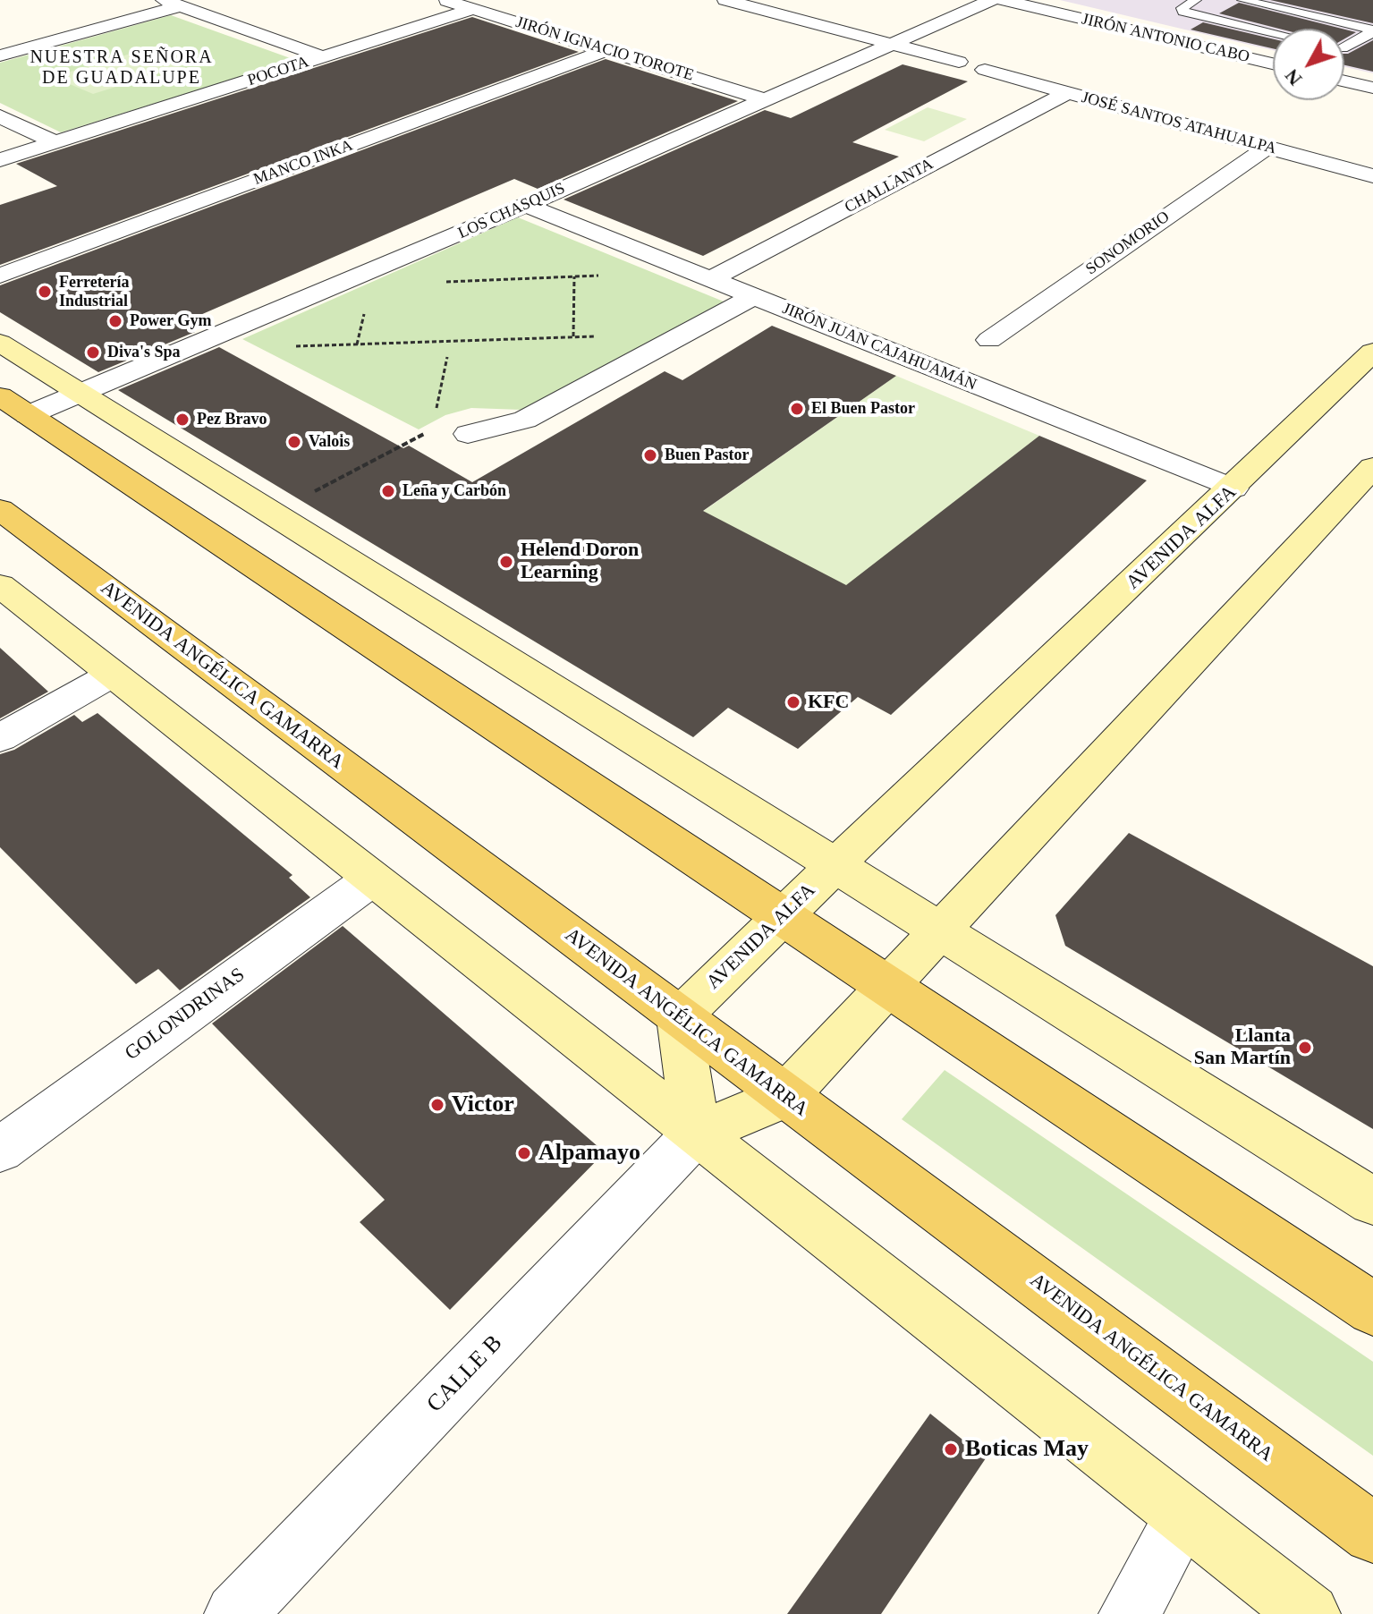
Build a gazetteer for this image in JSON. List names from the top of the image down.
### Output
{
  "streets": {
    "main road": ["AVENIDA ALFA", "AVENIDA ANGÉLICA GAMARRA"],
    "street": [
      "JIRÓN ANTONIO CABO",
      "JIRÓN IGNACIO TOROTE",
      "POCOTA",
      "JOSÉ SANTOS ATAHUALPA",
      "MANCO INKA",
      "CHALLANTA",
      "LOS CHASQUIS",
      "SONOMORIO",
      "JIRÓN JUAN CAJAHUAMÁN",
      "GOLONDRINAS",
      "CALLE B"
    ]
  },
  "crossings": [
    ["JIRÓN IGNACIO TOROTE", "POCOTA"],
    ["JIRÓN IGNACIO TOROTE", "MANCO INKA"],
    ["JIRÓN IGNACIO TOROTE", "LOS CHASQUIS"],
    ["JOSÉ SANTOS ATAHUALPA", "CHALLANTA"],
    ["JOSÉ SANTOS ATAHUALPA", "SONOMORIO"],
    ["CHALLANTA", "JIRÓN JUAN CAJAHUAMÁN"],
    ["LOS CHASQUIS", "JIRÓN JUAN CAJAHUAMÁN"],
    ["JIRÓN JUAN CAJAHUAMÁN", "AVENIDA ALFA"],
    ["AVENIDA ALFA", "AVENIDA ANGÉLICA GAMARRA"]
  ],
  "districts": ["NUESTRA SEÑORA DE GUADALUPE"],
  "places": [
    "Ferretería Industrial",
    "Power Gym",
    "Diva's Spa",
    "El Buen Pastor",
    "Pez Bravo",
    "Valois",
    "Buen Pastor",
    "Leña y Carbón",
    "Helend Doron Learning",
    "KFC",
    "Llanta San Martín",
    "Victor",
    "Alpamayo",
    "Boticas May"
  ],
  "north": "bottom left"
}
